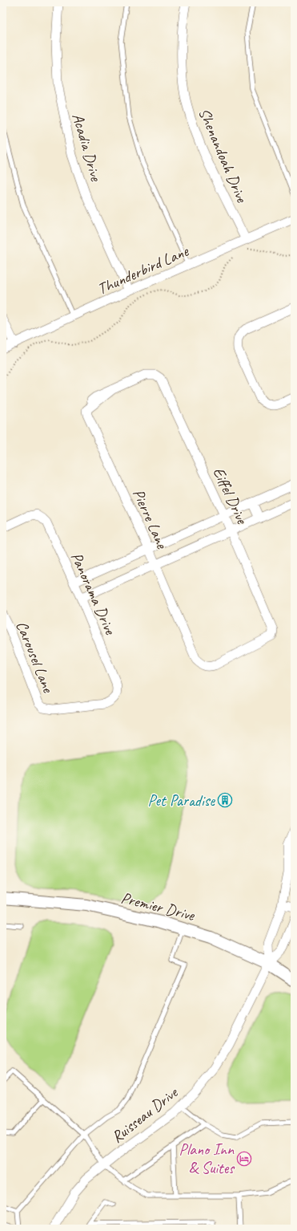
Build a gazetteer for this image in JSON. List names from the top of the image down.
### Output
{
  "streets": {
    "street": [
      "Acadia Drive",
      "Shenandoah Drive",
      "Thunderbird Lane",
      "Eiffel Drive",
      "Pierre Lane",
      "Panorama Drive",
      "Carousel Lane",
      "Premier Drive",
      "Ruisseau Drive"
    ]
  },
  "crossings": [
    ["Acadia Drive", "Thunderbird Lane"],
    ["Shenandoah Drive", "Thunderbird Lane"],
    ["Eiffel Drive", "Pierre Lane"],
    ["Panorama Drive", "Carousel Lane"],
    ["Premier Drive", "Ruisseau Drive"]
  ],
  "places": {
    "building": ["Pet Paradise"],
    "hotel": ["Plano Inn & Suites"]
  }
}
